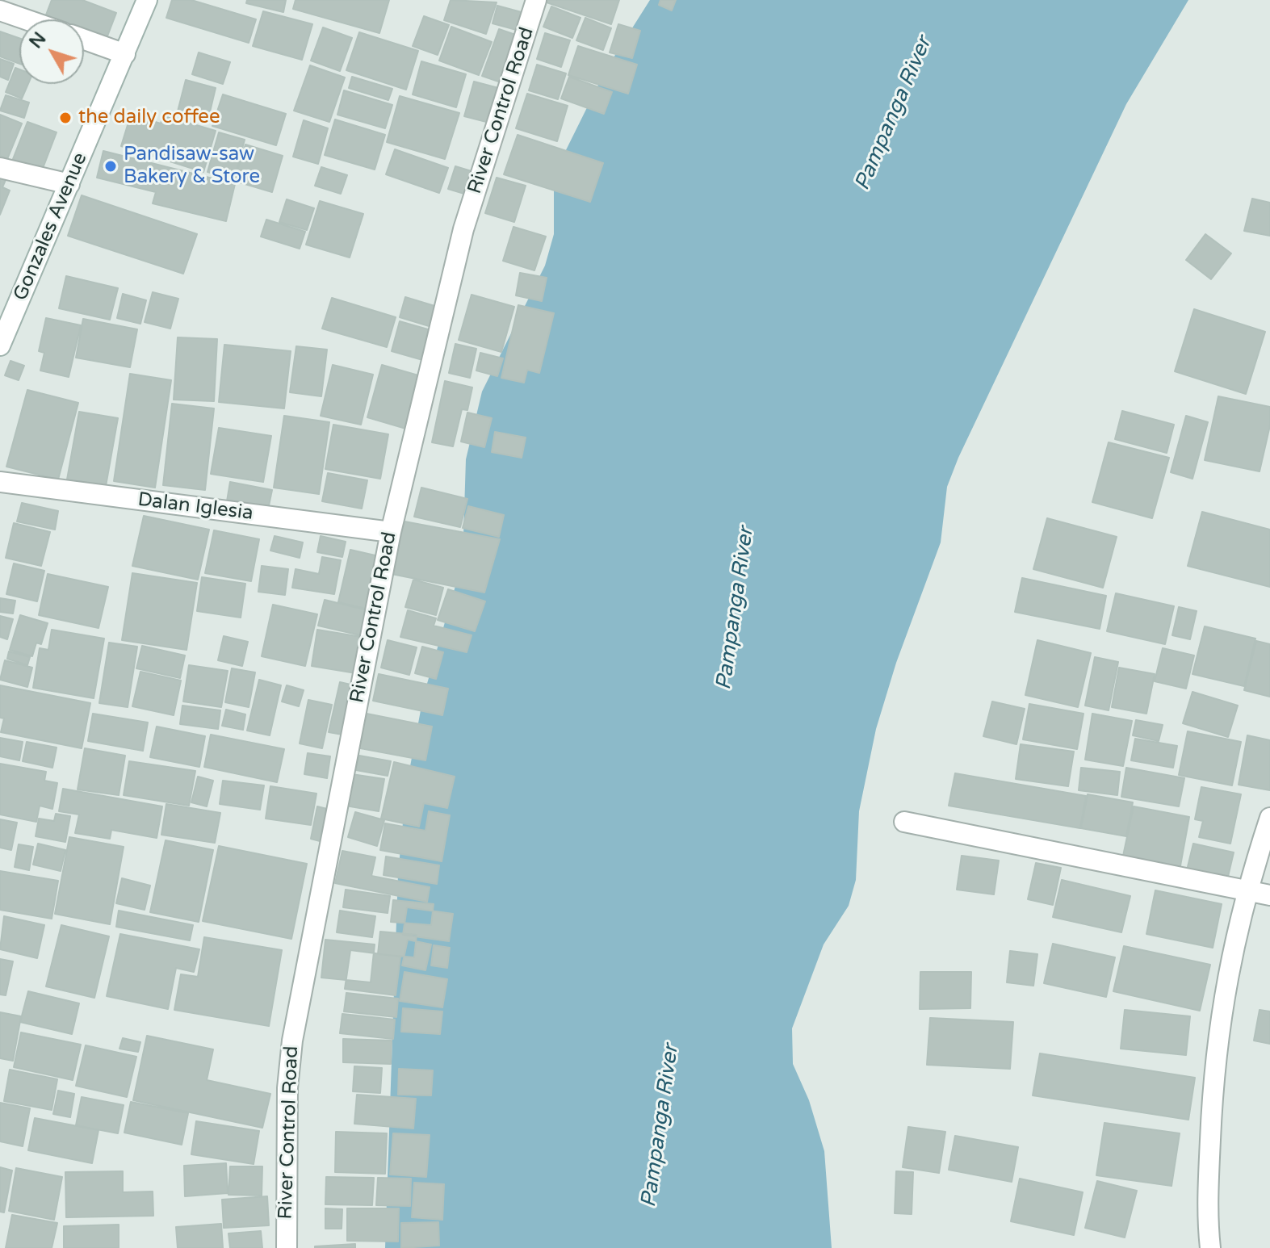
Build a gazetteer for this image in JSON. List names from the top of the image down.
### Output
{
  "streets": {
    "street": ["River Control Road", "Gonzales Avenue", "Dalan Iglesia"]
  },
  "crossings": [
    ["River Control Road", "Dalan Iglesia"]
  ],
  "water": ["Pampanga River"],
  "places": ["the daily coffee", "Pandisaw-saw Bakery & Store"],
  "north": "top left"
}
